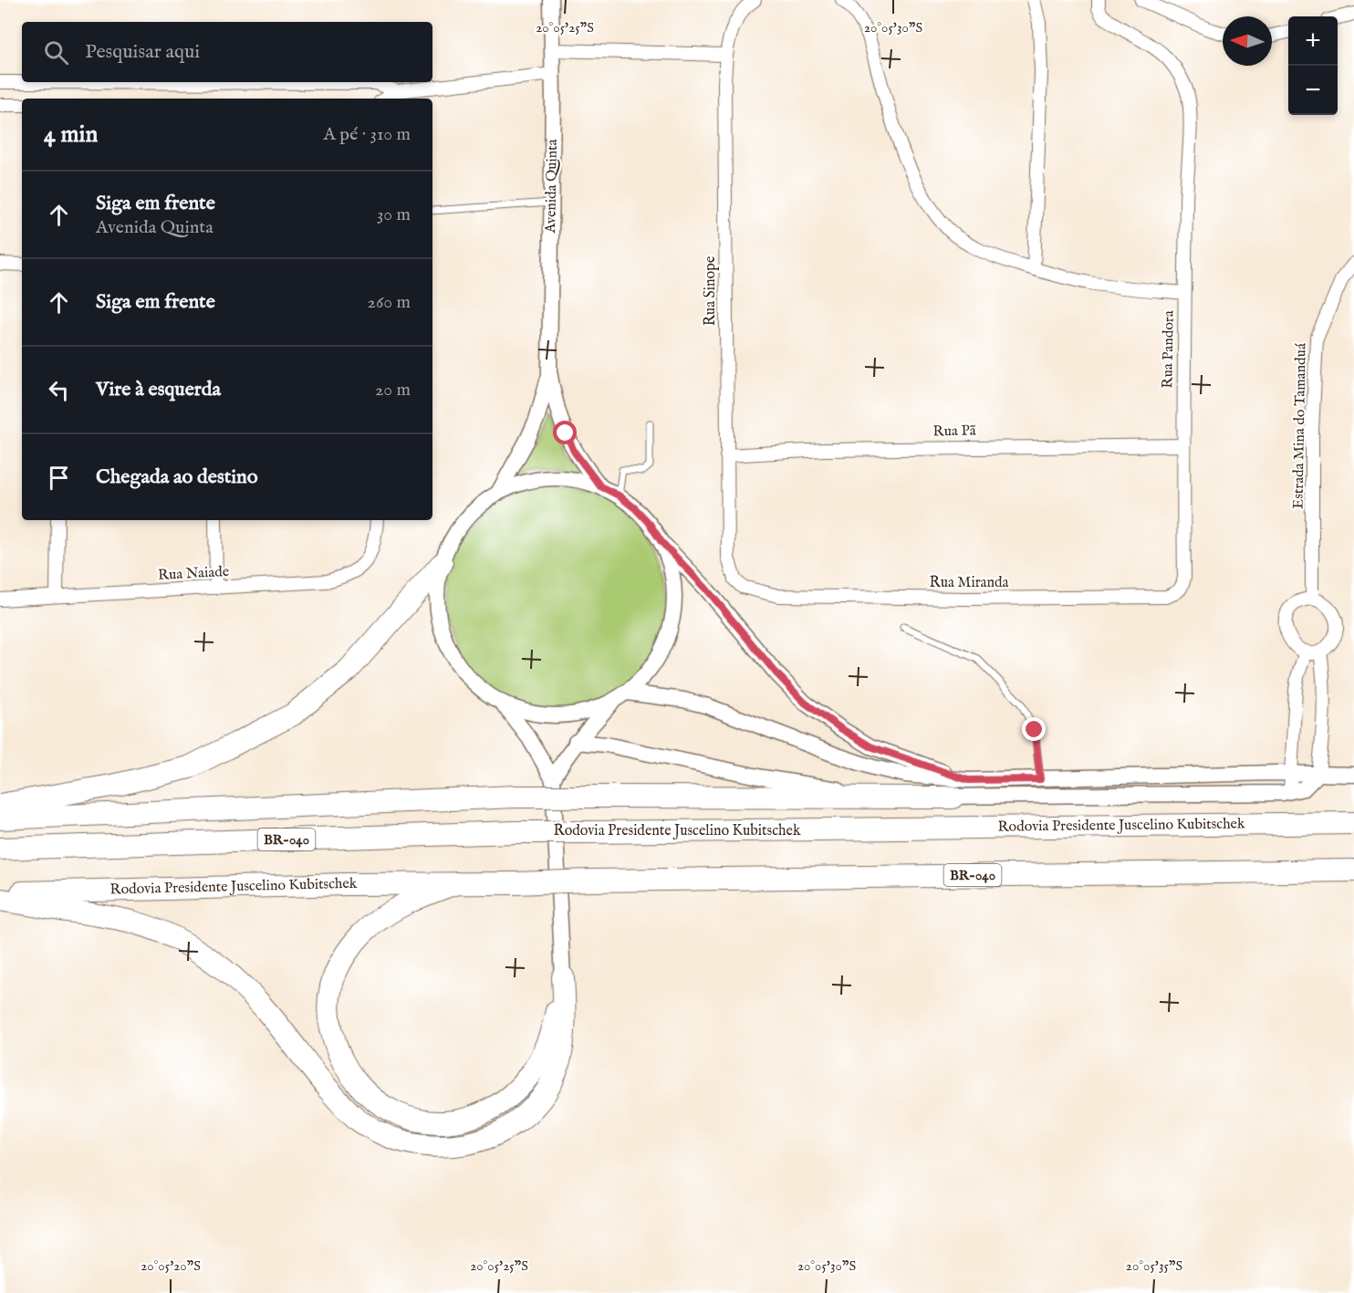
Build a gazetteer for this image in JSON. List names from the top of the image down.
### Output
{
  "streets": {
    "highway": ["Rodovia Presidente Juscelino Kubitschek", "BR-040"],
    "street": [
      "Avenida Quinta",
      "Rua Sinope",
      "Rua Pandora",
      "Estrada Mina do Tamanduá",
      "Rua Pã",
      "Rua Naiade",
      "Rua Miranda"
    ]
  },
  "crossings": [
    ["Rua Sinope", "Rua Pã"],
    ["Rua Sinope", "Rua Miranda"],
    ["Rua Pandora", "Rua Pã"],
    ["Rua Pandora", "Rua Miranda"]
  ],
  "north": "left",
  "page": {
    "map_buttons": ["+", "−"],
    "search": "Pesquisar aqui",
    "heading": ["4 min", "A pé · 310 m"],
    "list": [
      ["Siga em frente", "Avenida Quinta", "30 m"],
      ["Siga em frente", "260 m"],
      ["Vire à esquerda", "20 m"],
      "Chegada ao destino"
    ]
  },
  "coordinates": [
    "20°05'25\"S",
    "20°05'30\"S",
    "20°05'20\"S",
    "20°05'35\"S"
  ]
}
